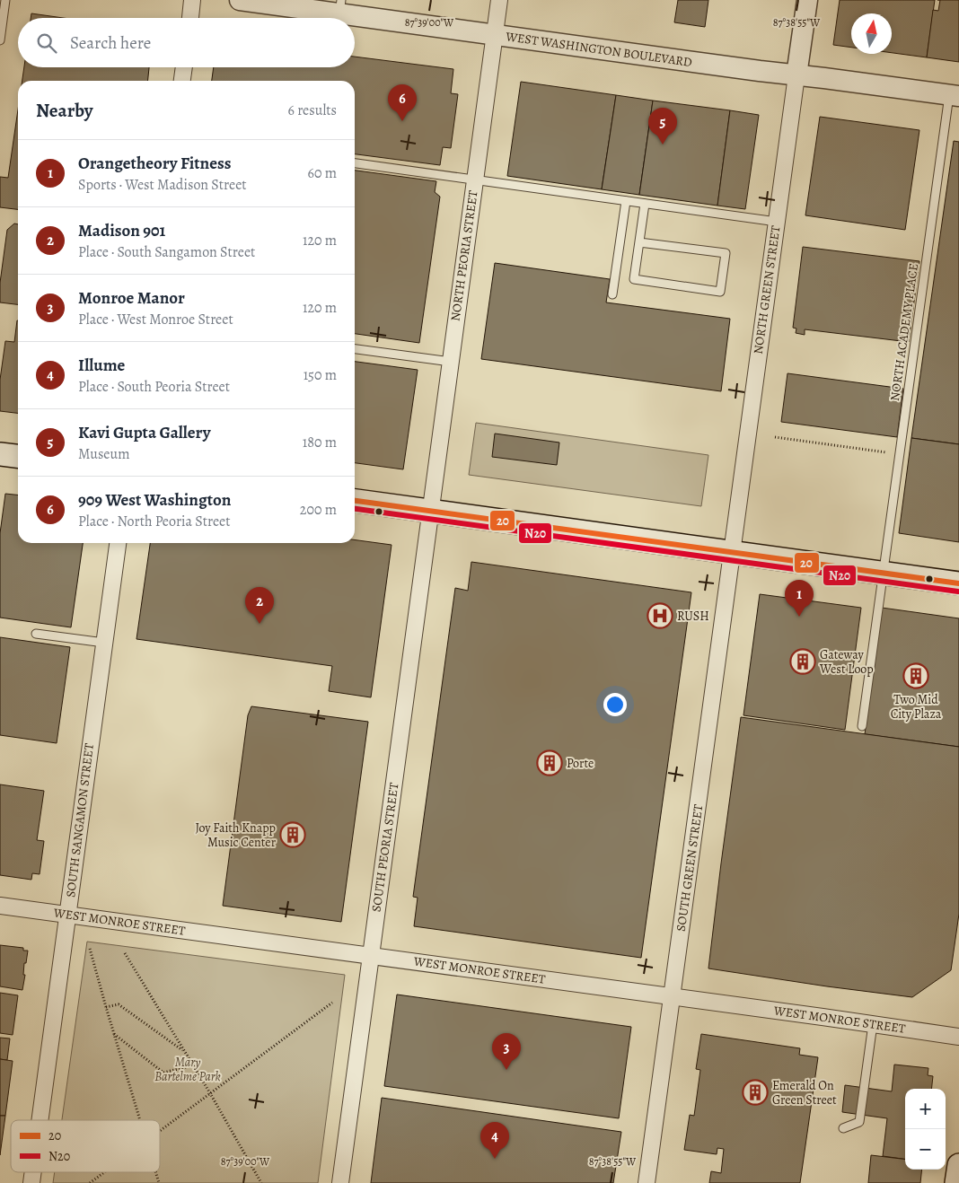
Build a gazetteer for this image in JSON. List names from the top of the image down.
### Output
{
  "streets": {
    "street": [
      "WEST WASHINGTON BOULEVARD",
      "NORTH PEORIA STREET",
      "NORTH GREEN STREET",
      "SOUTH SANGAMON STREET",
      "SOUTH PEORIA STREET",
      "SOUTH GREEN STREET",
      "WEST MONROE STREET"
    ],
    "lane": ["NORTH ACADEMY PLACE"]
  },
  "crossings": [
    ["WEST WASHINGTON BOULEVARD", "NORTH PEORIA STREET"],
    ["WEST WASHINGTON BOULEVARD", "NORTH GREEN STREET"],
    ["WEST WASHINGTON BOULEVARD", "NORTH ACADEMY PLACE"],
    ["NORTH PEORIA STREET", "SOUTH PEORIA STREET"],
    ["NORTH GREEN STREET", "SOUTH GREEN STREET"],
    ["SOUTH SANGAMON STREET", "WEST MONROE STREET"],
    ["SOUTH PEORIA STREET", "WEST MONROE STREET"],
    ["SOUTH GREEN STREET", "WEST MONROE STREET"]
  ],
  "parks": ["Mary Bartelme Park"],
  "places": {
    "hospital": ["RUSH"],
    "building": [
      "Gateway West Loop",
      "Two Mid City Plaza",
      "Porte",
      "Joy Faith Knapp Music Center",
      "Emerald On Green Street"
    ]
  },
  "lines": ["transit line 20", "transit line N20"],
  "legend": ["20", "N20"],
  "north": "top",
  "page": {
    "search": "Search here",
    "heading": ["Nearby", "6 results"],
    "pins": [
      "6",
      "5",
      "1",
      "2",
      "3",
      "4"
    ],
    "list": [
      {
        "mark": "1",
        "name": "Orangetheory Fitness",
        "note": "Sports · West Madison Street",
        "value": "60 m"
      },
      {
        "mark": "2",
        "name": "Madison 901",
        "note": "Place · South Sangamon Street",
        "value": "120 m"
      },
      {
        "mark": "3",
        "name": "Monroe Manor",
        "note": "Place · West Monroe Street",
        "value": "120 m"
      },
      {
        "mark": "4",
        "name": "Illume",
        "note": "Place · South Peoria Street",
        "value": "150 m"
      },
      {
        "mark": "5",
        "name": "Kavi Gupta Gallery",
        "note": "Museum",
        "value": "180 m"
      },
      {
        "mark": "6",
        "name": "909 West Washington",
        "note": "Place · North Peoria Street",
        "value": "200 m"
      }
    ],
    "map_buttons": ["+", "−"]
  },
  "coordinates": ["87°39'00\"W", "87°38'55\"W"]
}
